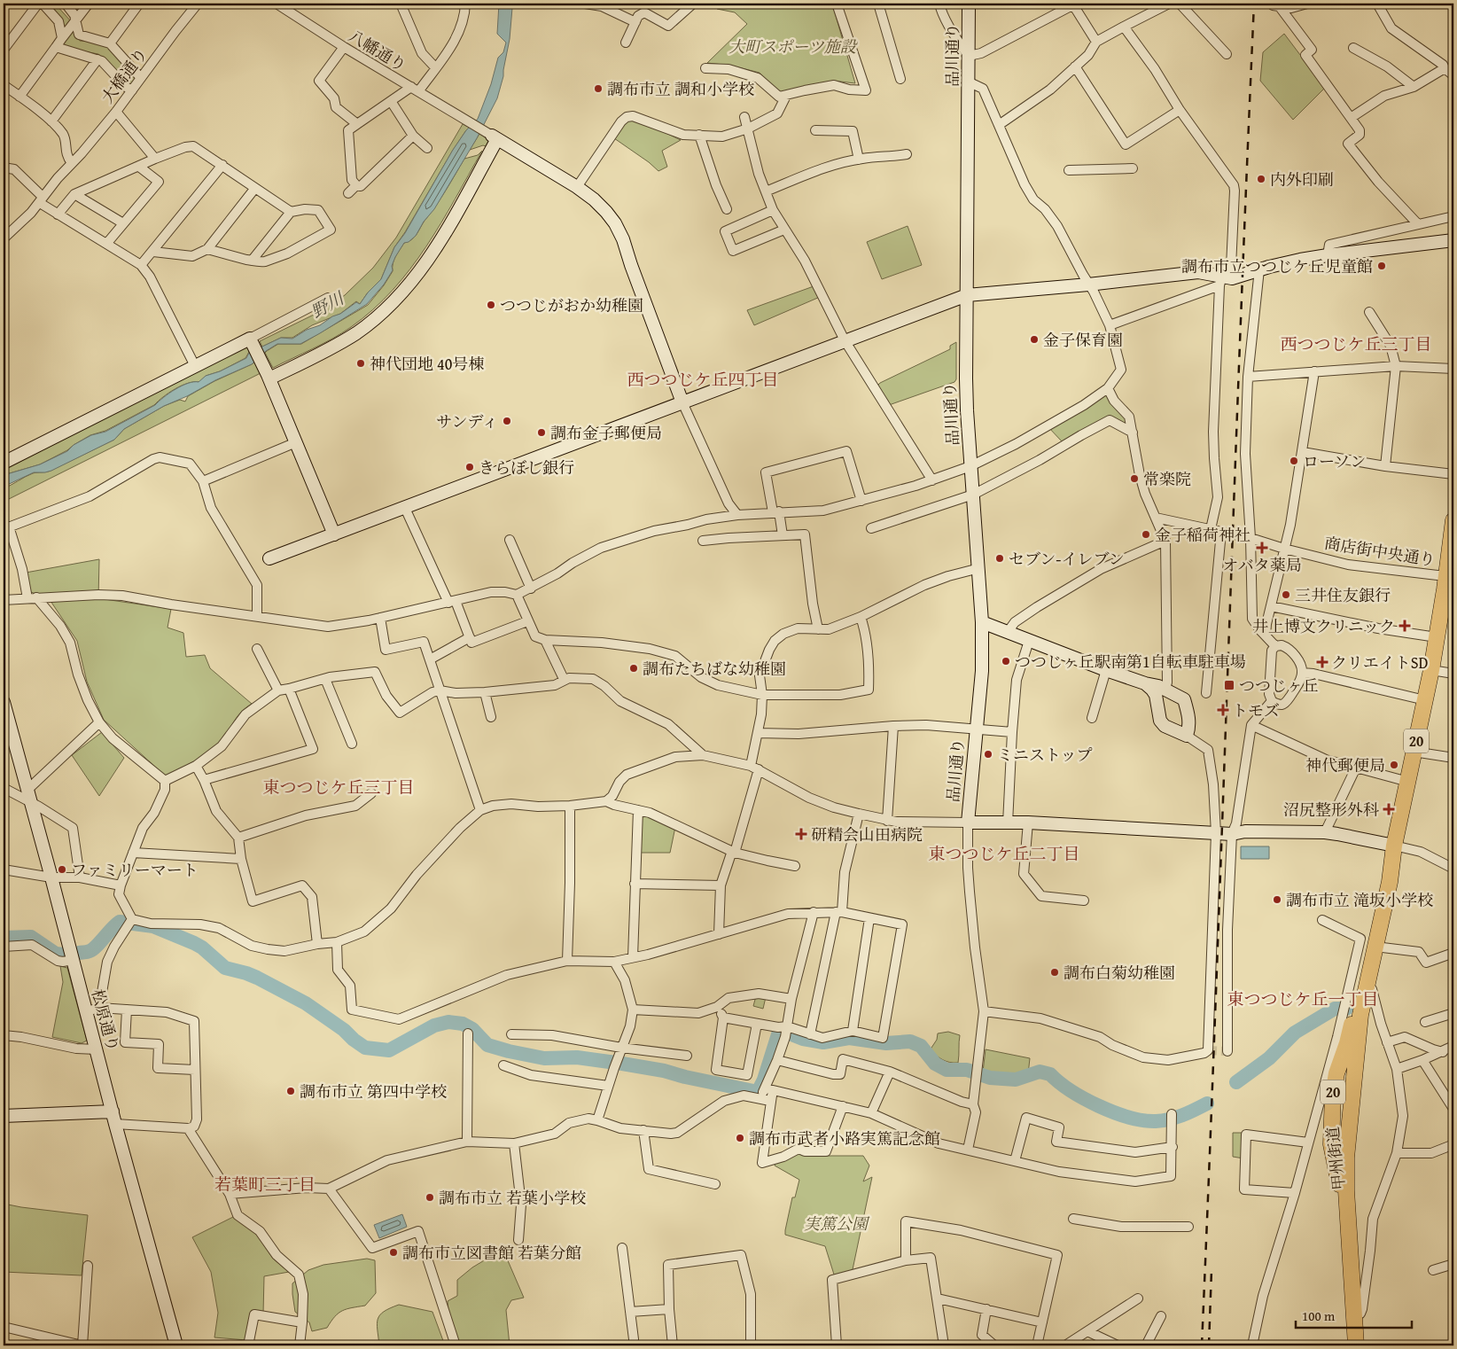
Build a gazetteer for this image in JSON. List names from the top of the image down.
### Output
{
  "streets": {
    "highway": ["20", "甲州街道"],
    "street": [
      "八幡通り",
      "品川通り",
      "大橋通り",
      "商店街中央通り",
      "松原通り"
    ]
  },
  "crossings": [
    ["商店街中央通り", "甲州街道"]
  ],
  "districts": [
    "西つつじケ丘三丁目",
    "西つつじケ丘四丁目",
    "東つつじケ丘三丁目",
    "東つつじケ丘二丁目",
    "東つつじケ丘一丁目",
    "若葉町三丁目"
  ],
  "water": ["野川"],
  "parks": ["大町スポーツ施設", "実篤公園"],
  "places": {
    "other": [
      "調布市立 調和小学校",
      "内外印刷",
      "調布市立つつじケ丘児童館",
      "つつじがおか幼稚園",
      "金子保育園",
      "神代団地 40号棟",
      "サンディ",
      "調布金子郵便局",
      "ローソン",
      "きらぼし銀行",
      "常楽院",
      "金子稲荷神社",
      "セブン-イレブン",
      "三井住友銀行",
      "つつじヶ丘駅南第1自転車駐車場",
      "調布たちばな幼稚園",
      "ミニストップ",
      "神代郵便局",
      "ファミリーマート",
      "調布市立 滝坂小学校",
      "調布白菊幼稚園",
      "調布市立 第四中学校",
      "調布市武者小路実篤記念館",
      "調布市立 若葉小学校",
      "調布市立図書館 若葉分館"
    ],
    "health": [
      "オバタ薬局",
      "井上博文クリニック",
      "クリエイトSD",
      "トモズ",
      "沼尻整形外科",
      "研精会山田病院"
    ],
    "transit": ["つつじヶ丘"]
  },
  "scale_bar": "100 m"
}
